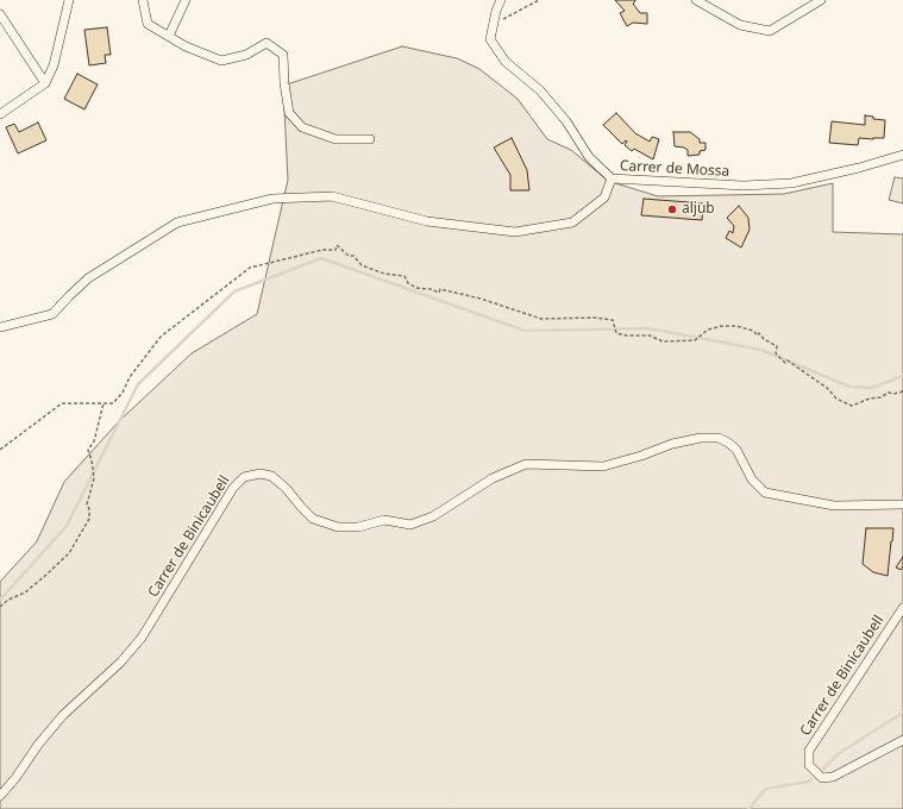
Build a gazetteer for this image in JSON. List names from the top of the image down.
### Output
{
  "streets": {
    "street": ["Carrer de Mossa", "Carrer de Binicaubell"]
  },
  "places": ["aljub"]
}
